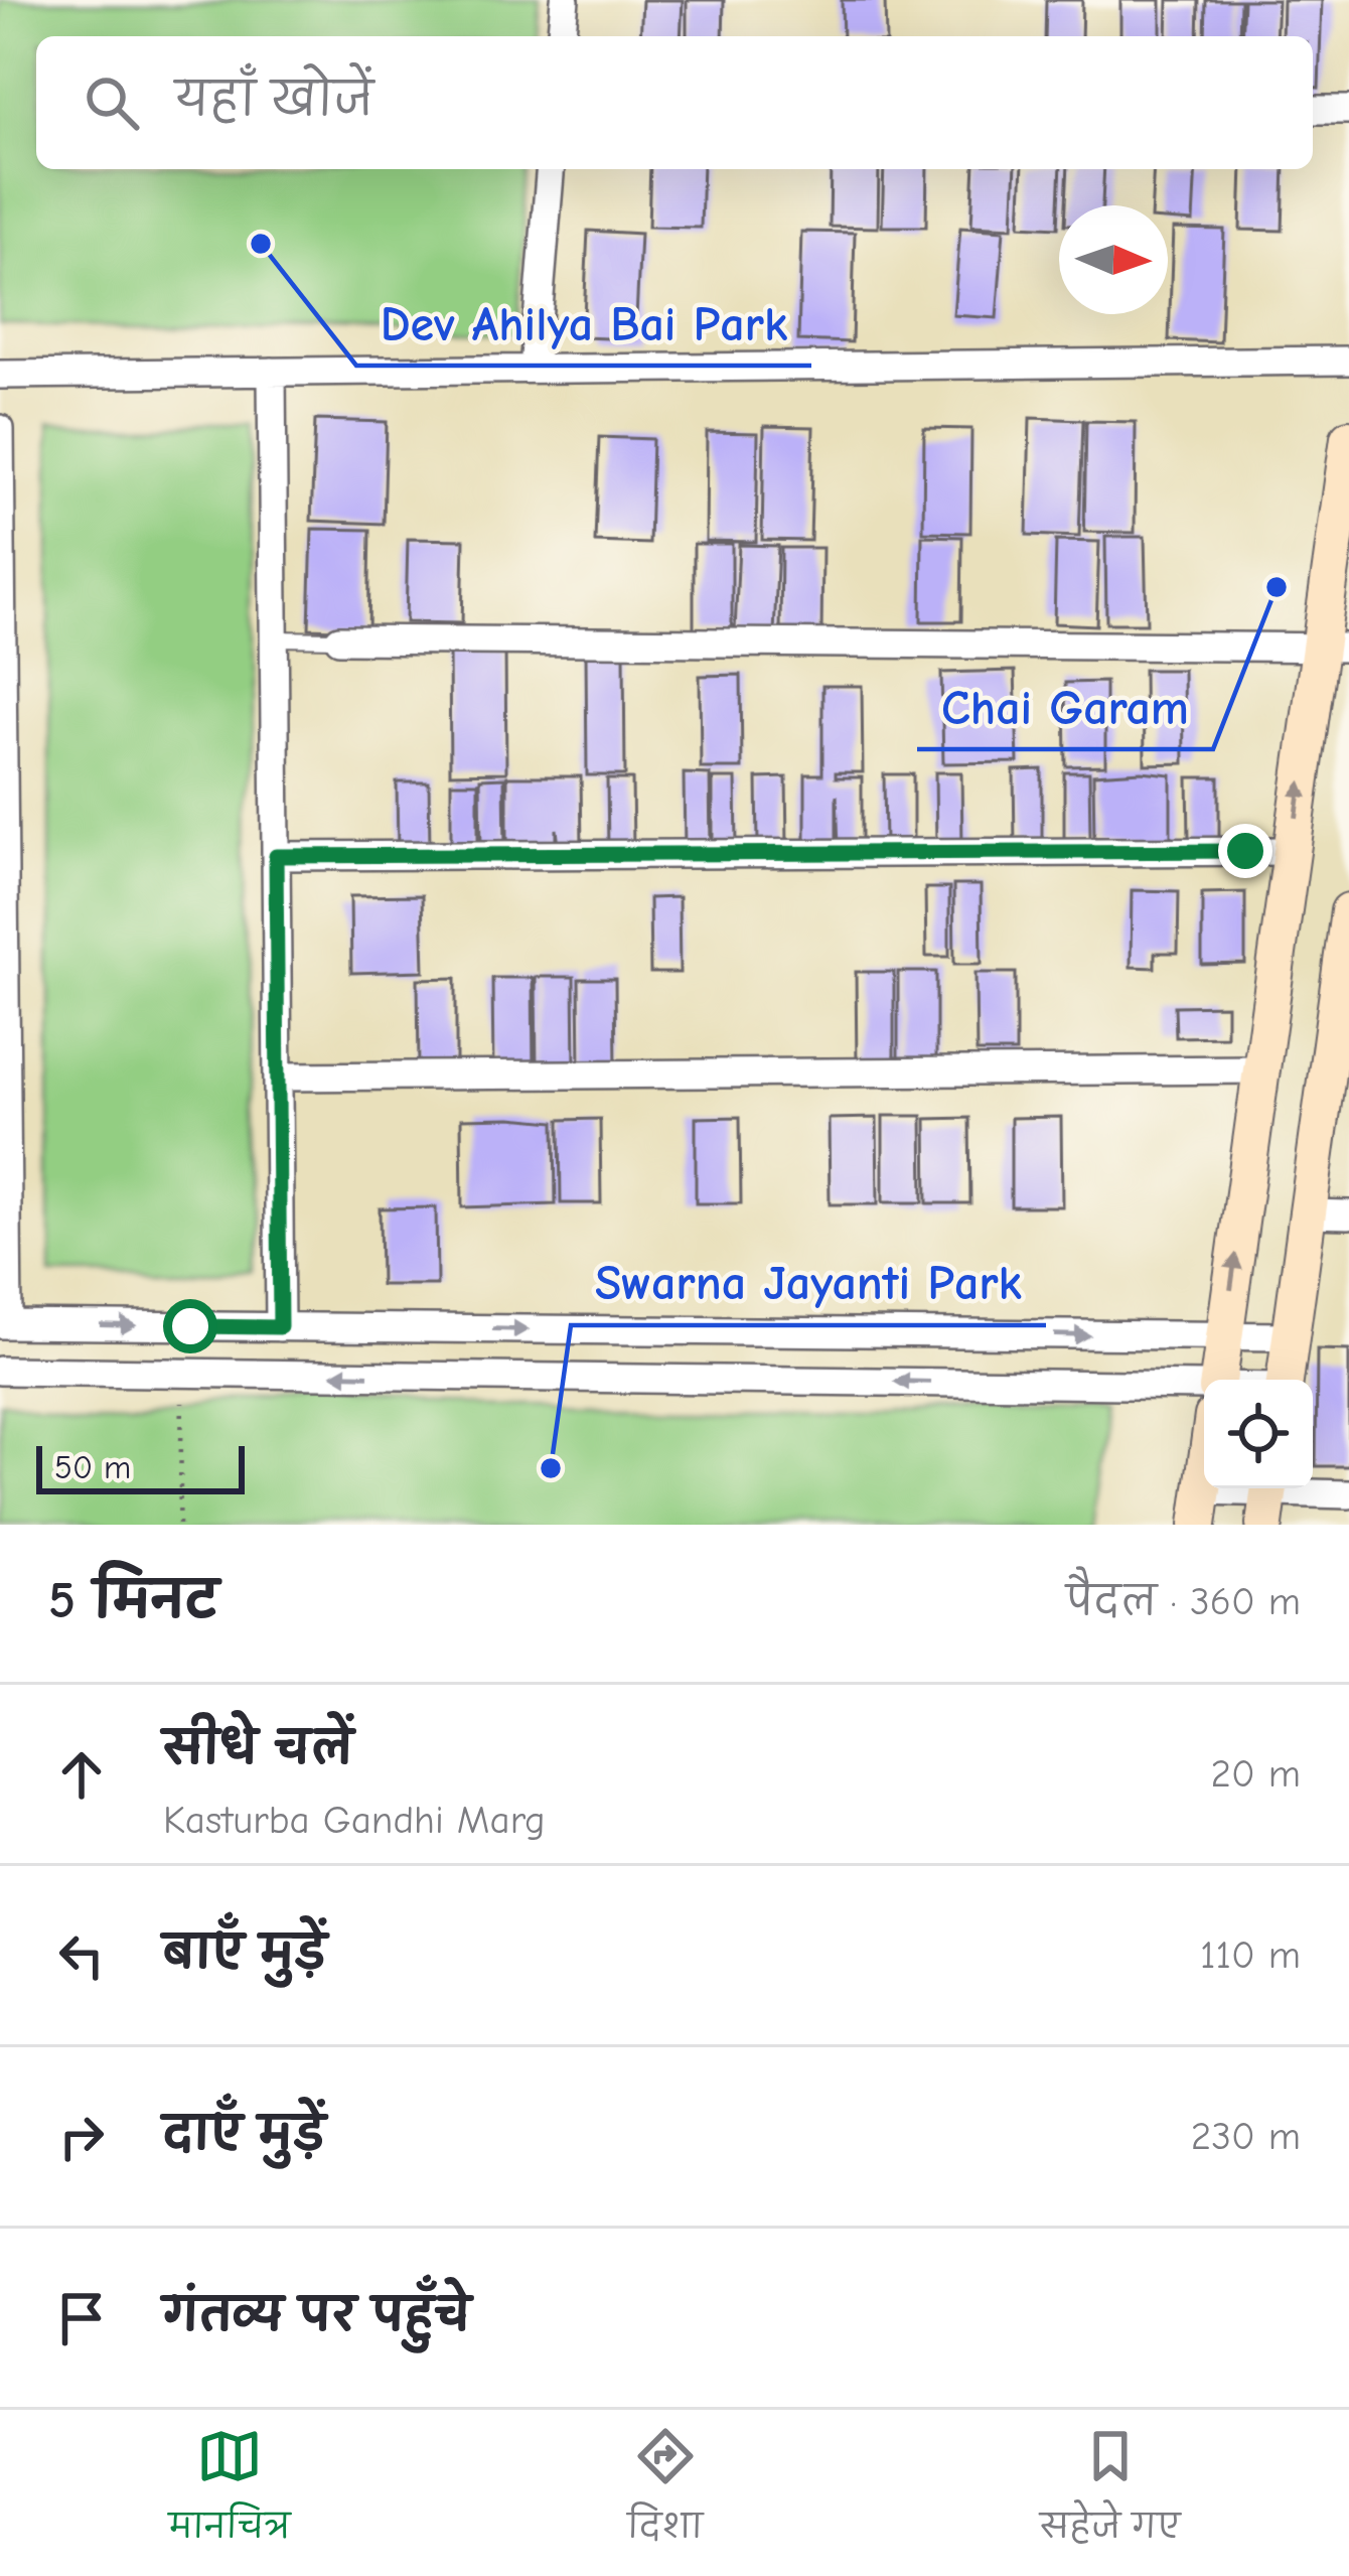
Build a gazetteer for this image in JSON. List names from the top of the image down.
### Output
{
  "places": ["Dev Ahilya Bai Park", "Chai Garam", "Swarna Jayanti Park"],
  "scale_bar": "50 m",
  "north": "right",
  "page": {
    "search": "यहाँ खोजें",
    "scale": "50 m",
    "heading": ["5 मिनट", "पैदल · 360 m"],
    "list": [
      ["सीधे चलें", "Kasturba Gandhi Marg", "20 m"],
      ["बाएँ मुड़ें", "110 m"],
      ["दाएँ मुड़ें", "230 m"],
      "गंतव्य पर पहुँचे"
    ],
    "nav": ["मानचित्र", "दिशा", "सहेजे गए"]
  }
}
